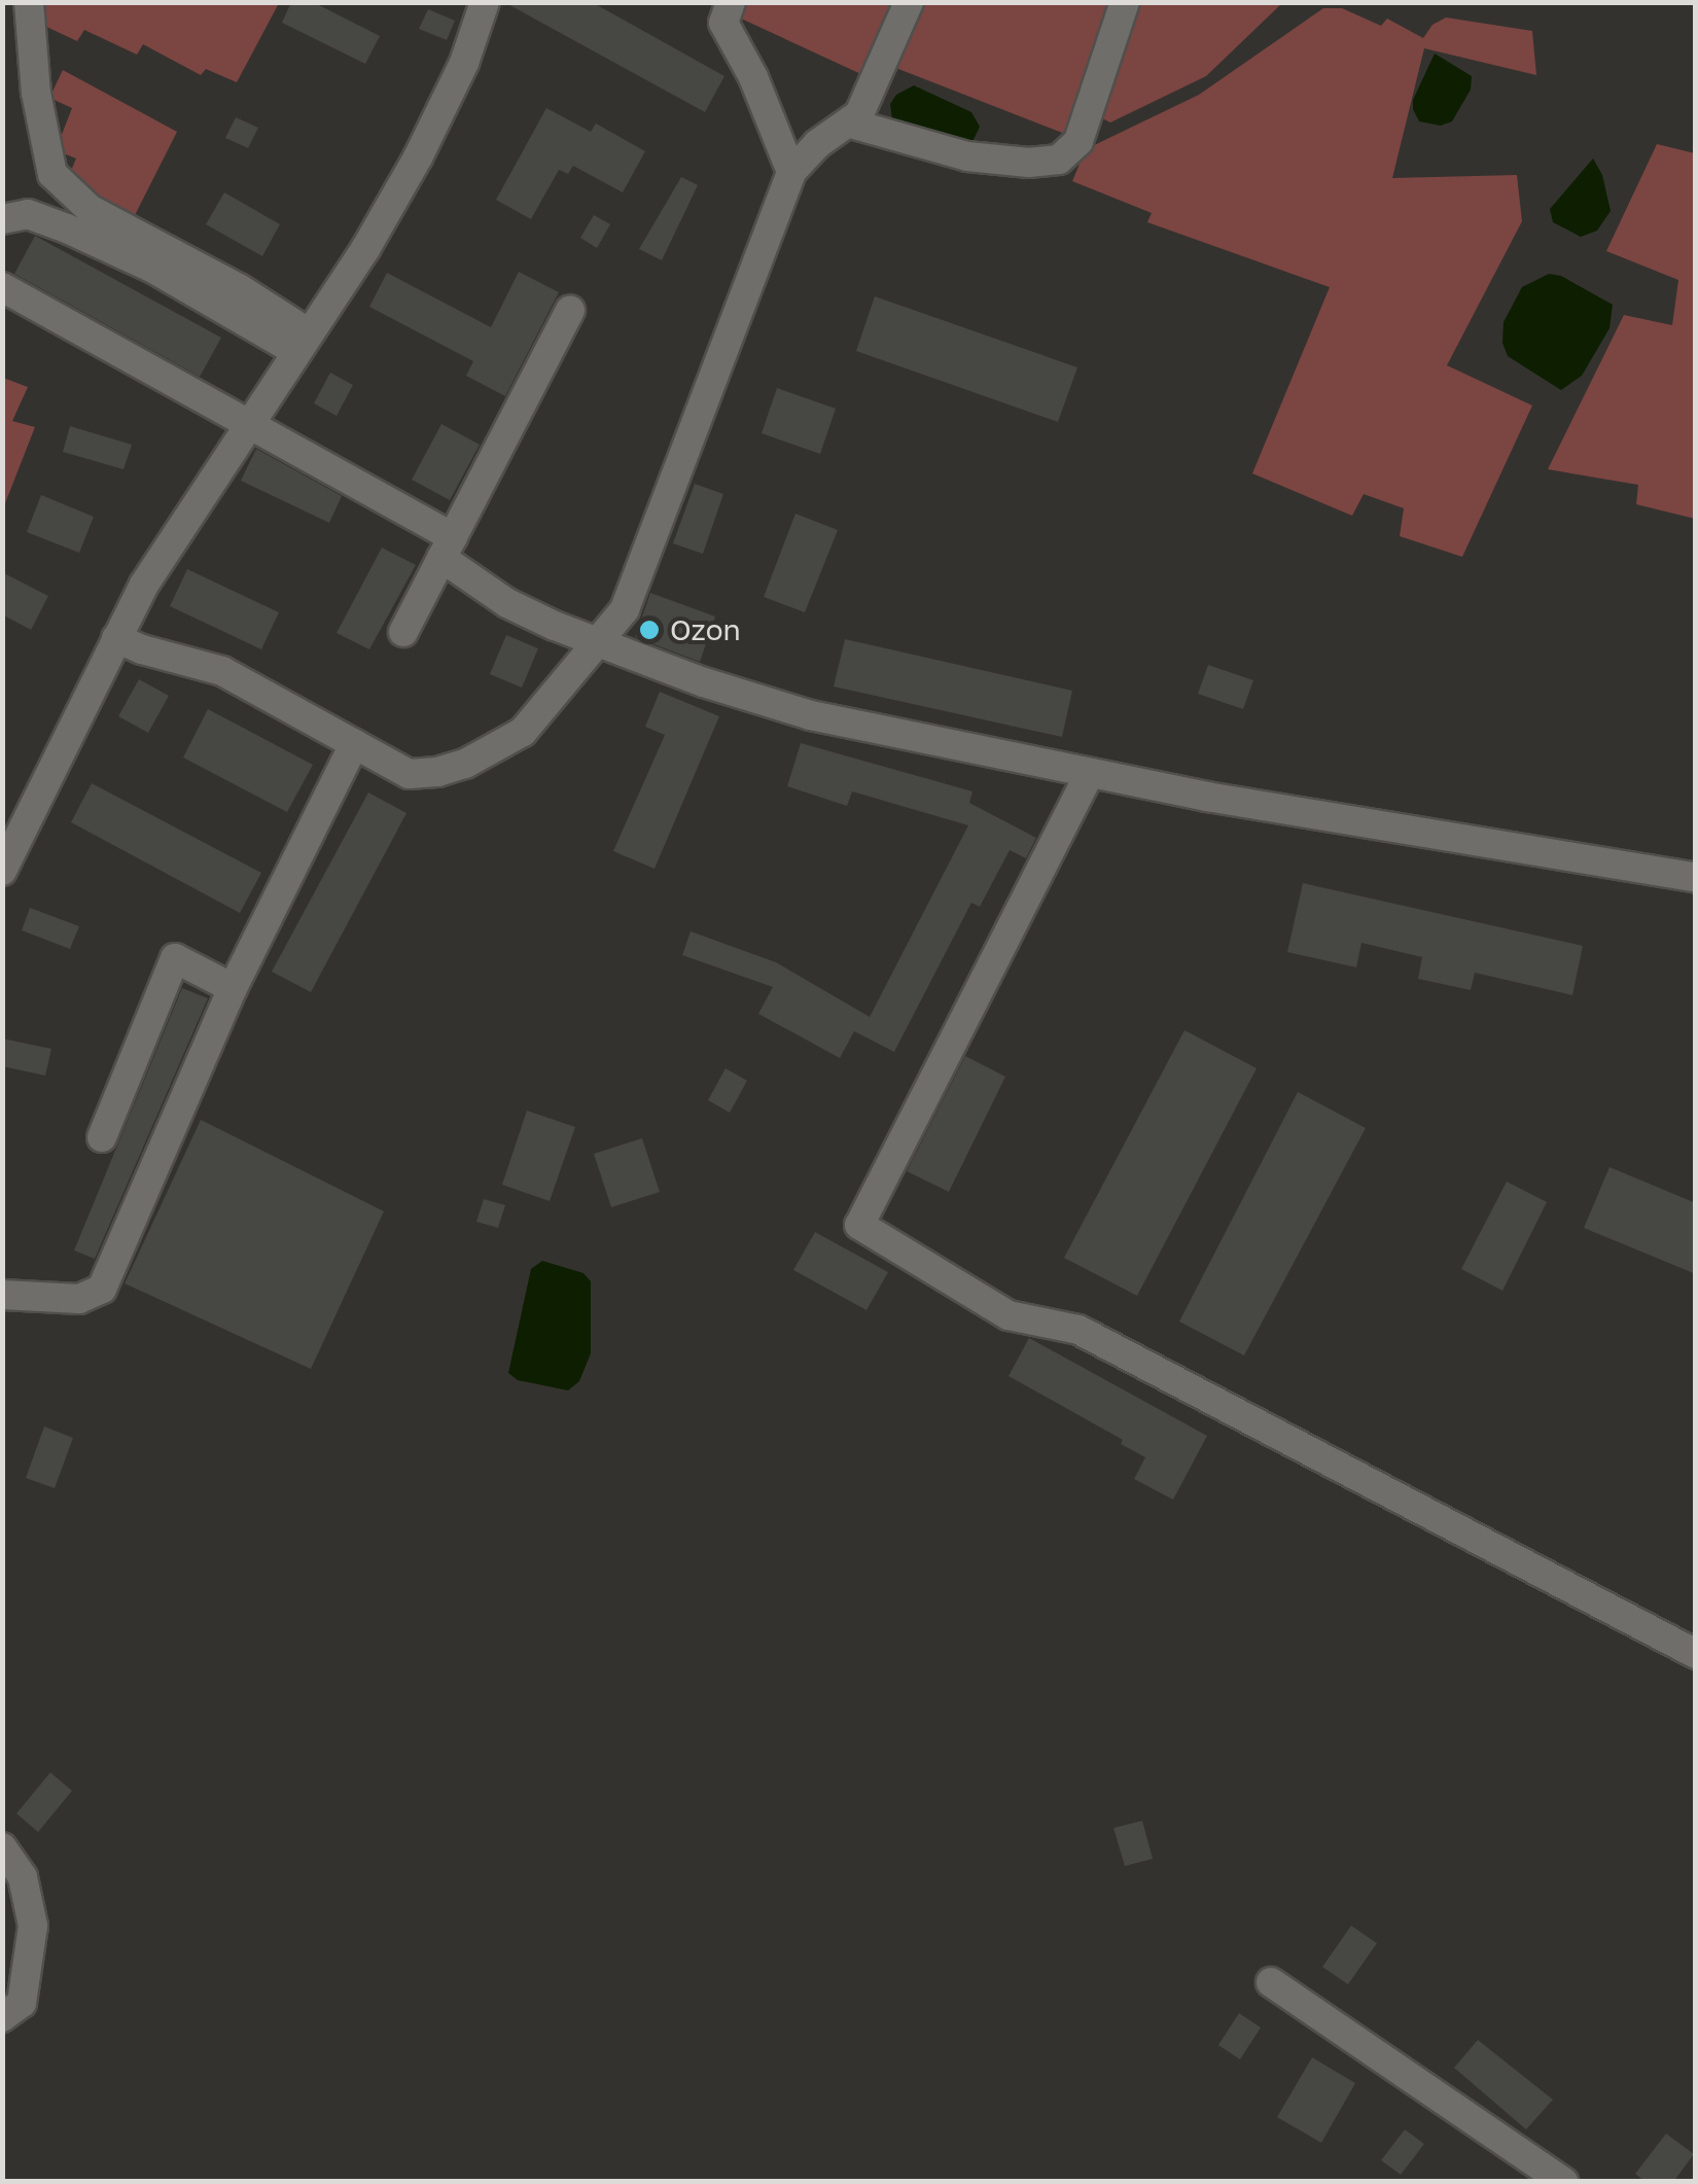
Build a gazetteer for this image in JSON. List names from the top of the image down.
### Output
{
  "places": ["Ozon"]
}
